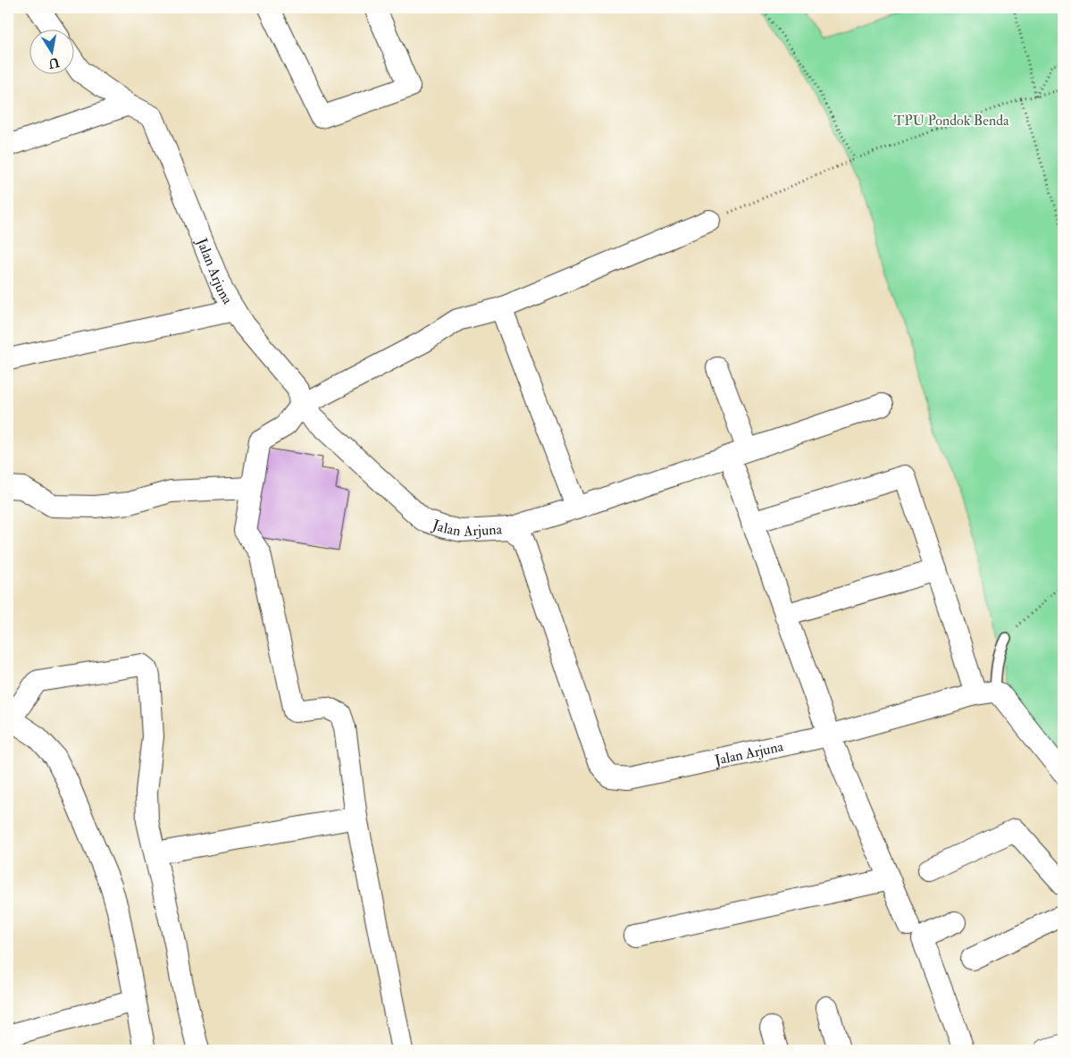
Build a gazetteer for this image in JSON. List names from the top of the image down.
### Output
{
  "streets": {
    "street": ["Jalan Arjuna"]
  },
  "parks": ["TPU Pondok Benda"],
  "north": "bottom"
}
